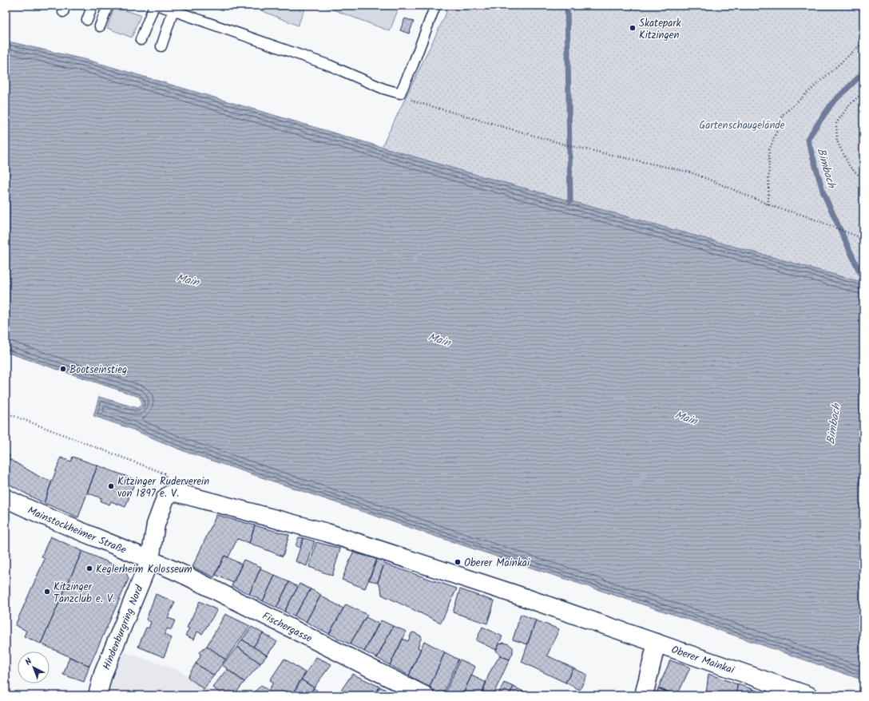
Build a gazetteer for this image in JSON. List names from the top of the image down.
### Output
{
  "streets": {
    "street": [
      "Mainstockheimer Straße",
      "Hindenburgring Nord",
      "Fischergasse",
      "Oberer Mainkai"
    ]
  },
  "crossings": [
    ["Mainstockheimer Straße", "Hindenburgring Nord"],
    ["Mainstockheimer Straße", "Fischergasse"],
    ["Hindenburgring Nord", "Fischergasse"]
  ],
  "water": ["Bimbach", "Main"],
  "parks": ["Gartenschaugelände"],
  "places": [
    "Skatepark Kitzingen",
    "Bootseinstieg",
    "Kitzinger Ruderverein von 1897 e. V.",
    "Oberer Mainkai",
    "Keglerheim Kolosseum",
    "Kitzinger Tanzclub e. V."
  ],
  "north": "top left"
}
